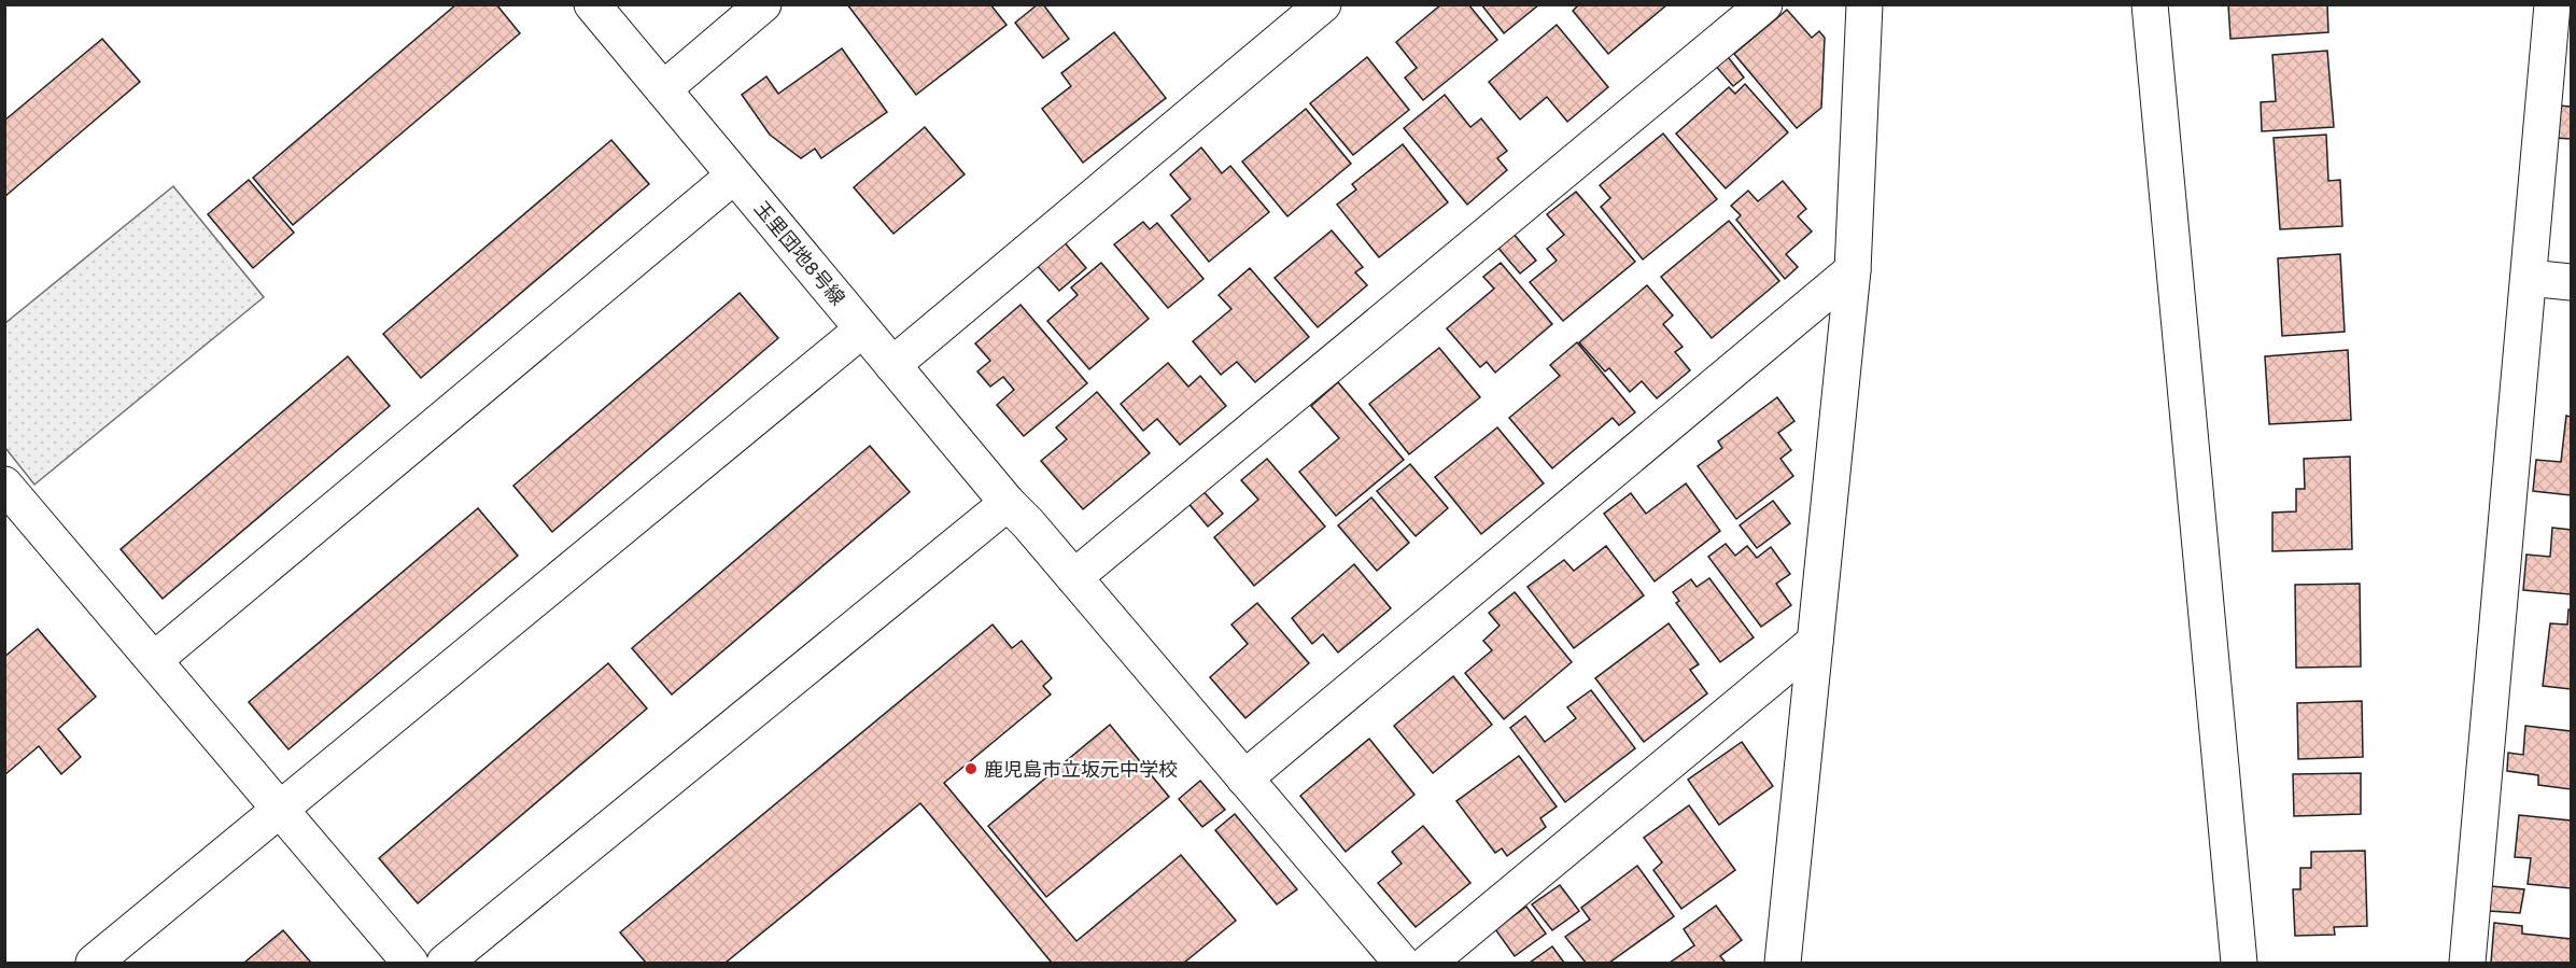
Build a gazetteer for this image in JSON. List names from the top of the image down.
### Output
{
  "streets": {
    "street": ["玉里団地8号線"]
  },
  "places": ["鹿児島市立坂元中学校"]
}
